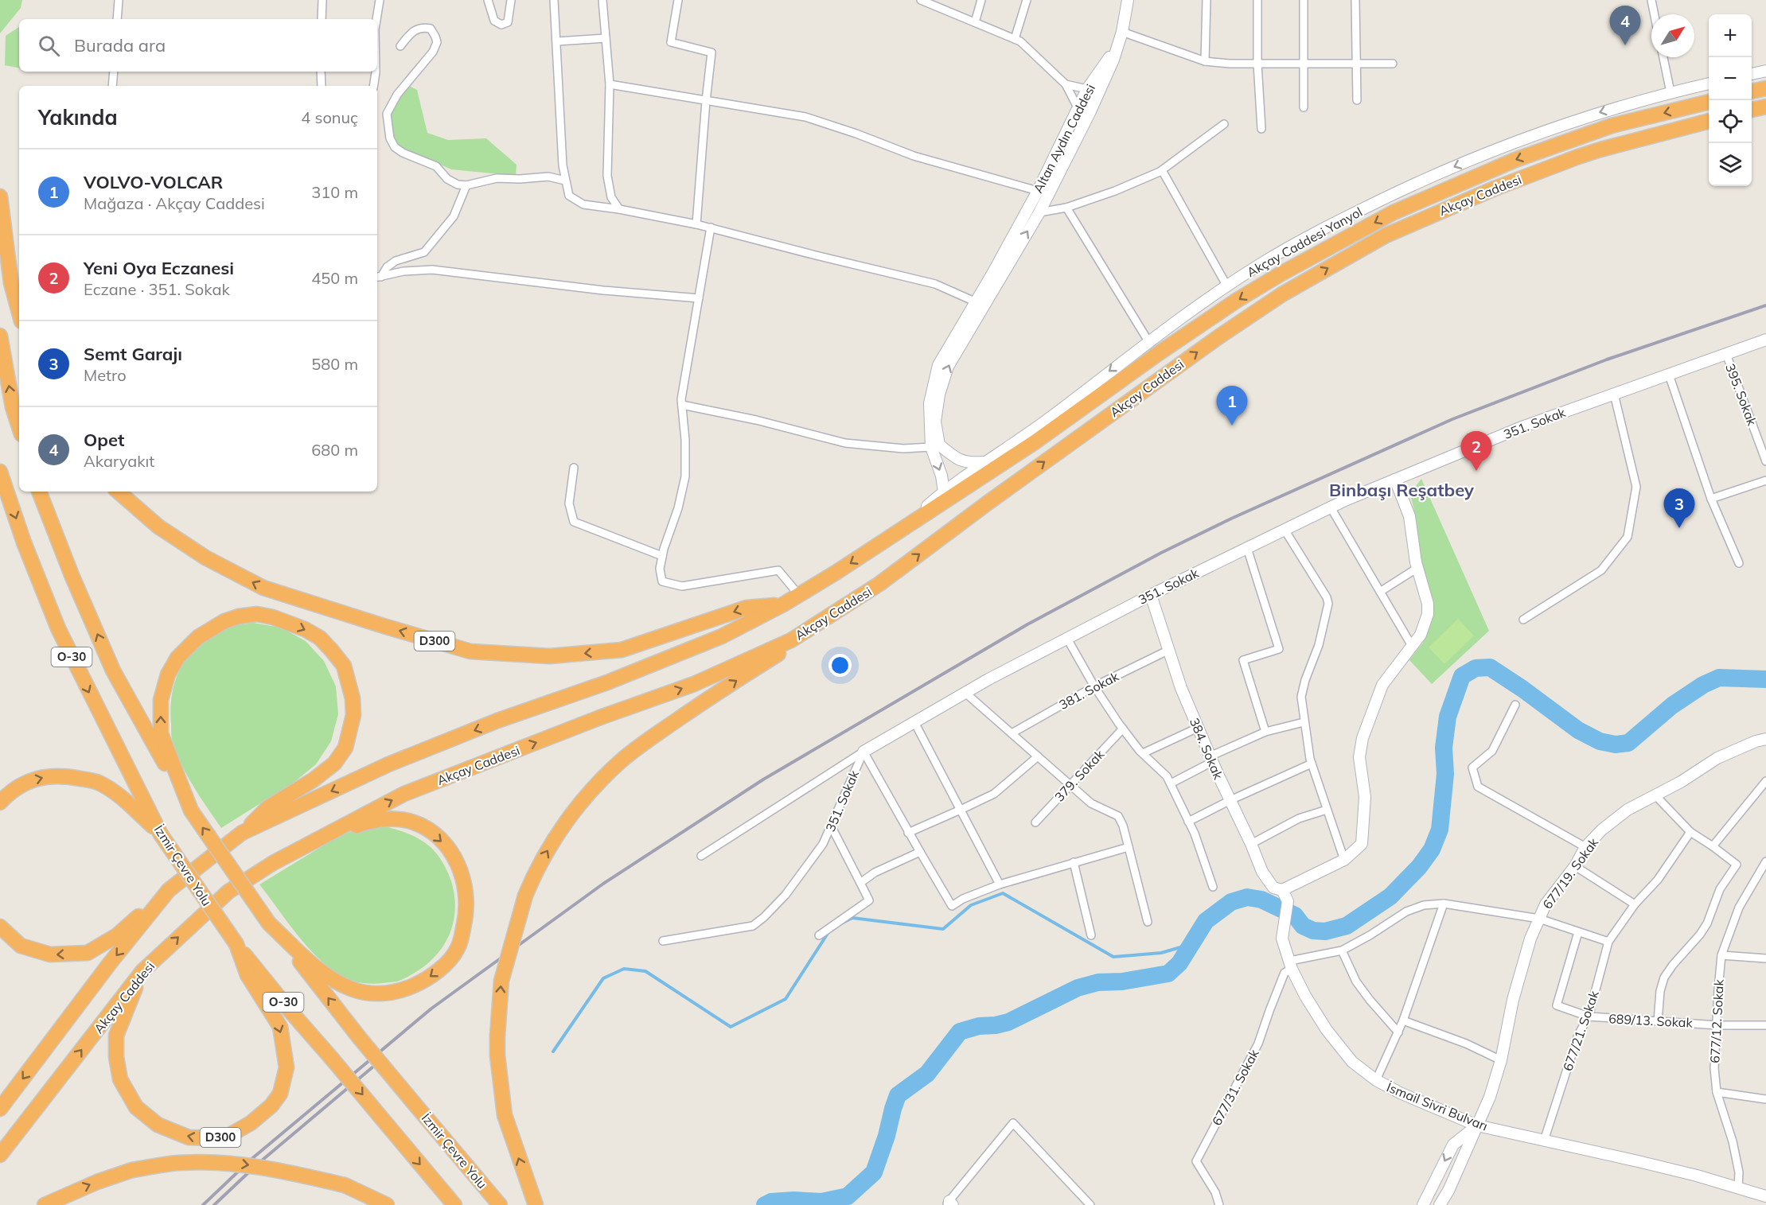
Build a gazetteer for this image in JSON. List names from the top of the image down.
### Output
{
  "streets": {
    "highway": [
      "Akçay Caddesi",
      "D300",
      "O-30",
      "İzmir Çevre Yolu"
    ],
    "main road": [
      "Altan Aydın Caddesi",
      "Akçay Caddesi Yanyol",
      "351. Sokak",
      "384. Sokak",
      "677/19. Sokak",
      "İsmail Sivri Bulvarı"
    ],
    "street": [
      "395. Sokak",
      "381. Sokak",
      "379. Sokak",
      "689/13. Sokak",
      "677/12. Sokak",
      "677/21. Sokak",
      "677/31. Sokak"
    ]
  },
  "crossings": [
    ["Altan Aydın Caddesi", "Akçay Caddesi Yanyol"],
    ["Akçay Caddesi", "D300"],
    ["395. Sokak", "351. Sokak"],
    ["351. Sokak", "384. Sokak"],
    ["D300", "İzmir Çevre Yolu"],
    ["381. Sokak", "384. Sokak"],
    ["384. Sokak", "İsmail Sivri Bulvarı"],
    ["677/19. Sokak", "İsmail Sivri Bulvarı"],
    ["689/13. Sokak", "677/12. Sokak"],
    ["689/13. Sokak", "677/21. Sokak"],
    ["677/12. Sokak", "İsmail Sivri Bulvarı"],
    ["677/21. Sokak", "İsmail Sivri Bulvarı"],
    ["677/31. Sokak", "İsmail Sivri Bulvarı"]
  ],
  "one_way": ["Akçay Caddesi Yanyol"],
  "districts": ["Binbaşı Reşatbey"],
  "north": "top right",
  "page": {
    "pins": [
      "4",
      "1",
      "2",
      "3"
    ],
    "map_buttons": ["+", "−"],
    "search": "Burada ara",
    "heading": ["Yakında", "4 sonuç"],
    "list": [
      {
        "mark": "1",
        "name": "VOLVO-VOLCAR",
        "note": "Mağaza · Akçay Caddesi",
        "value": "310 m"
      },
      {
        "mark": "2",
        "name": "Yeni Oya Eczanesi",
        "note": "Eczane · 351. Sokak",
        "value": "450 m"
      },
      {
        "mark": "3",
        "name": "Semt Garajı",
        "note": "Metro",
        "value": "580 m"
      },
      {
        "mark": "4",
        "name": "Opet",
        "note": "Akaryakıt",
        "value": "680 m"
      }
    ]
  }
}
